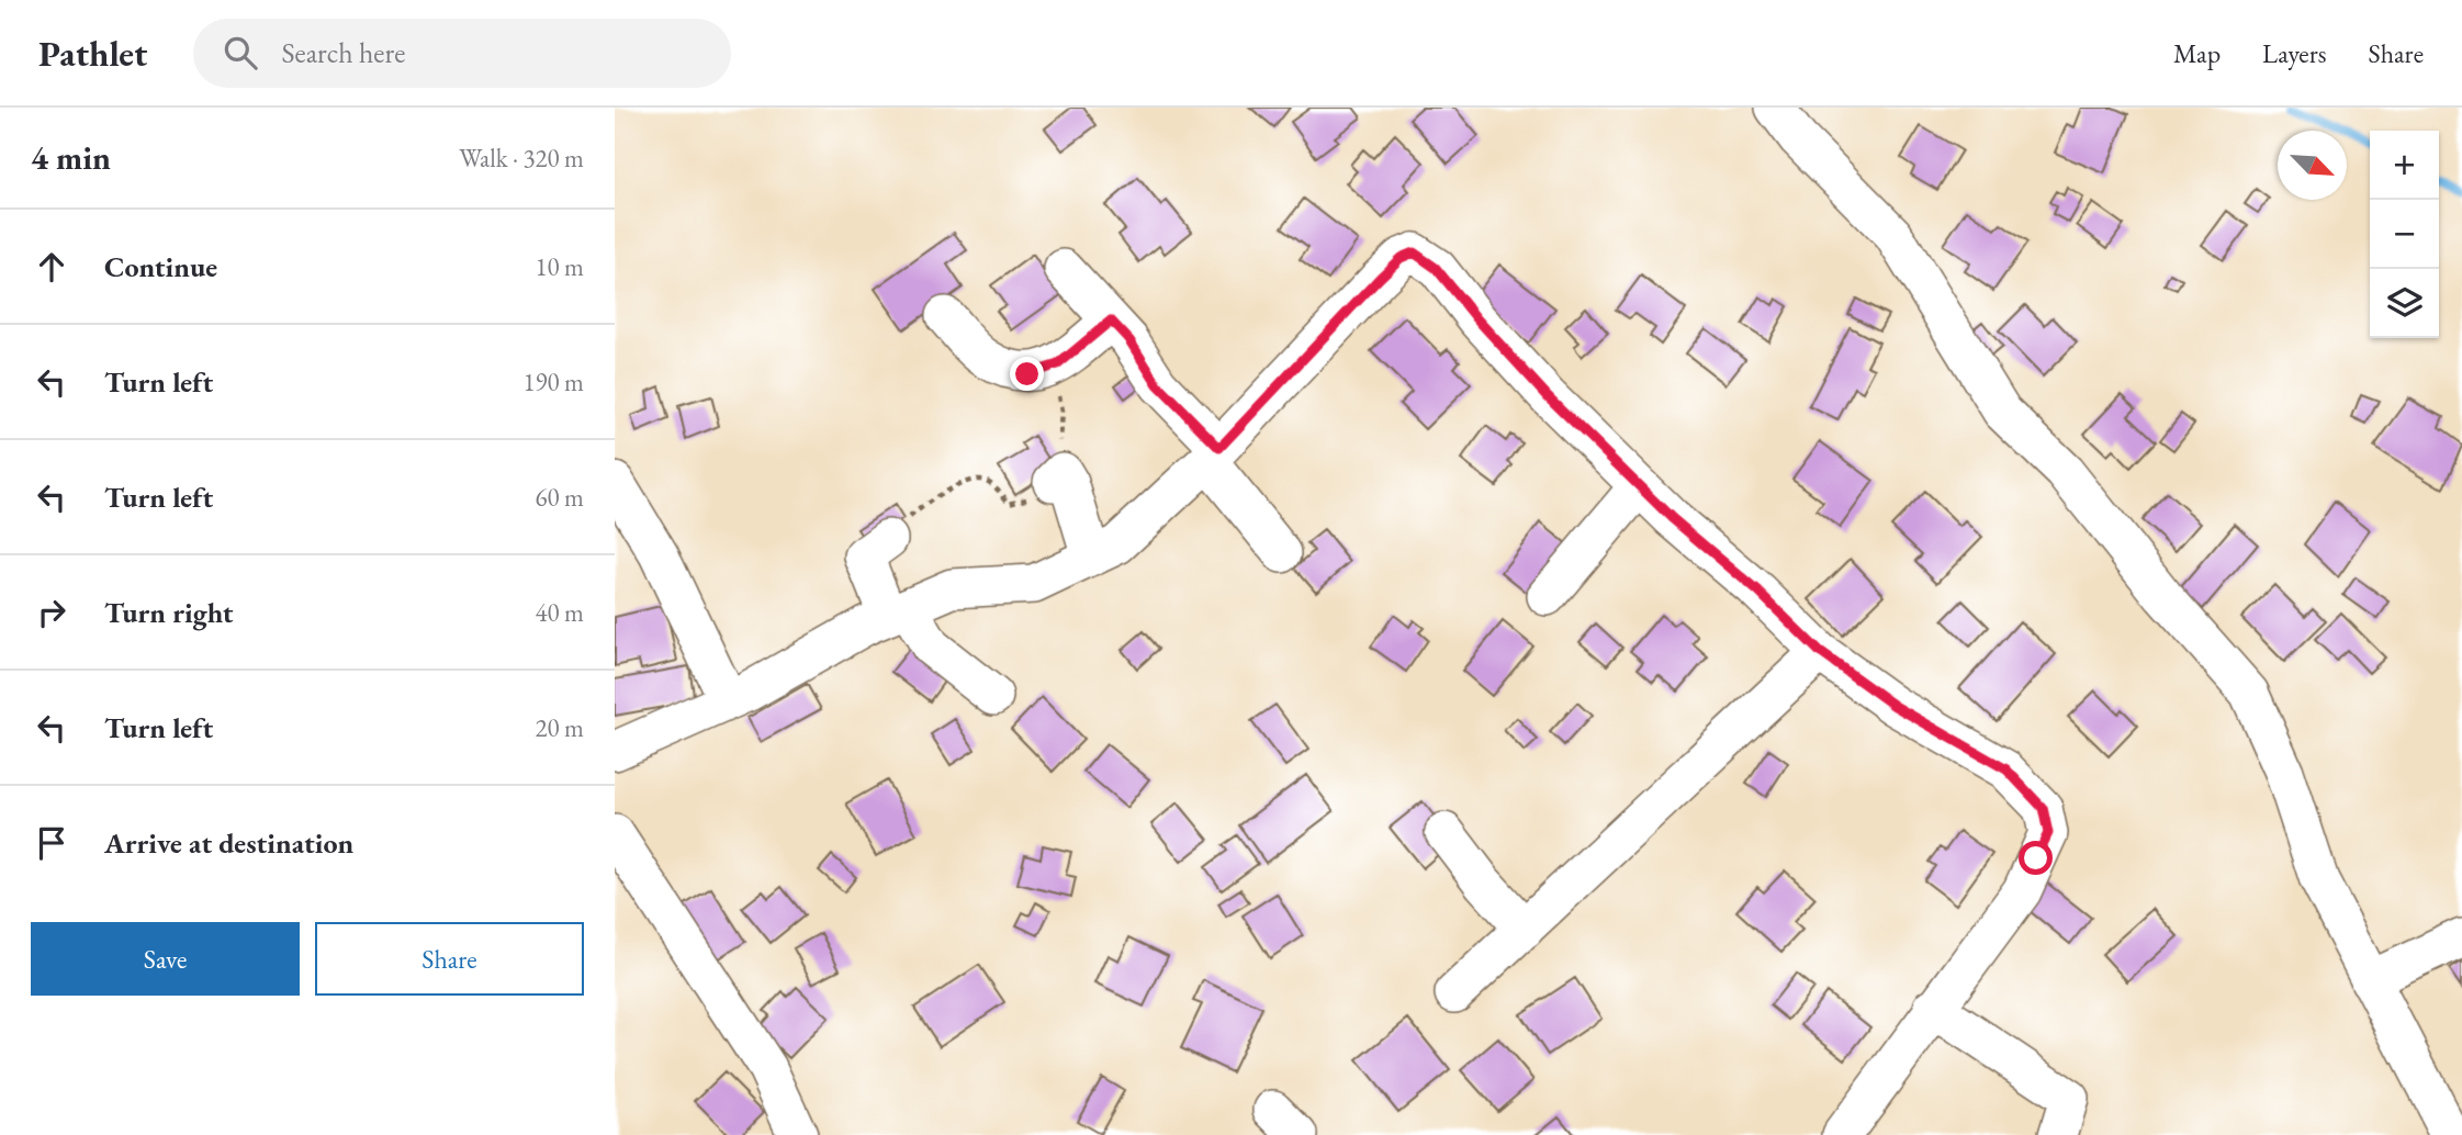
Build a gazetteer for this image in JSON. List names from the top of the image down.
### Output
{
  "north": "bottom right",
  "page": {
    "header": "Pathlet",
    "search": "Search here",
    "nav": ["Map", "Layers", "Share"],
    "heading": ["4 min", "Walk · 320 m"],
    "map_buttons": ["+", "−"],
    "list": [
      ["Continue", "10 m"],
      ["Turn left", "190 m"],
      ["Turn left", "60 m"],
      ["Turn right", "40 m"],
      ["Turn left", "20 m"],
      "Arrive at destination"
    ],
    "buttons": ["Save", "Share"]
  }
}
